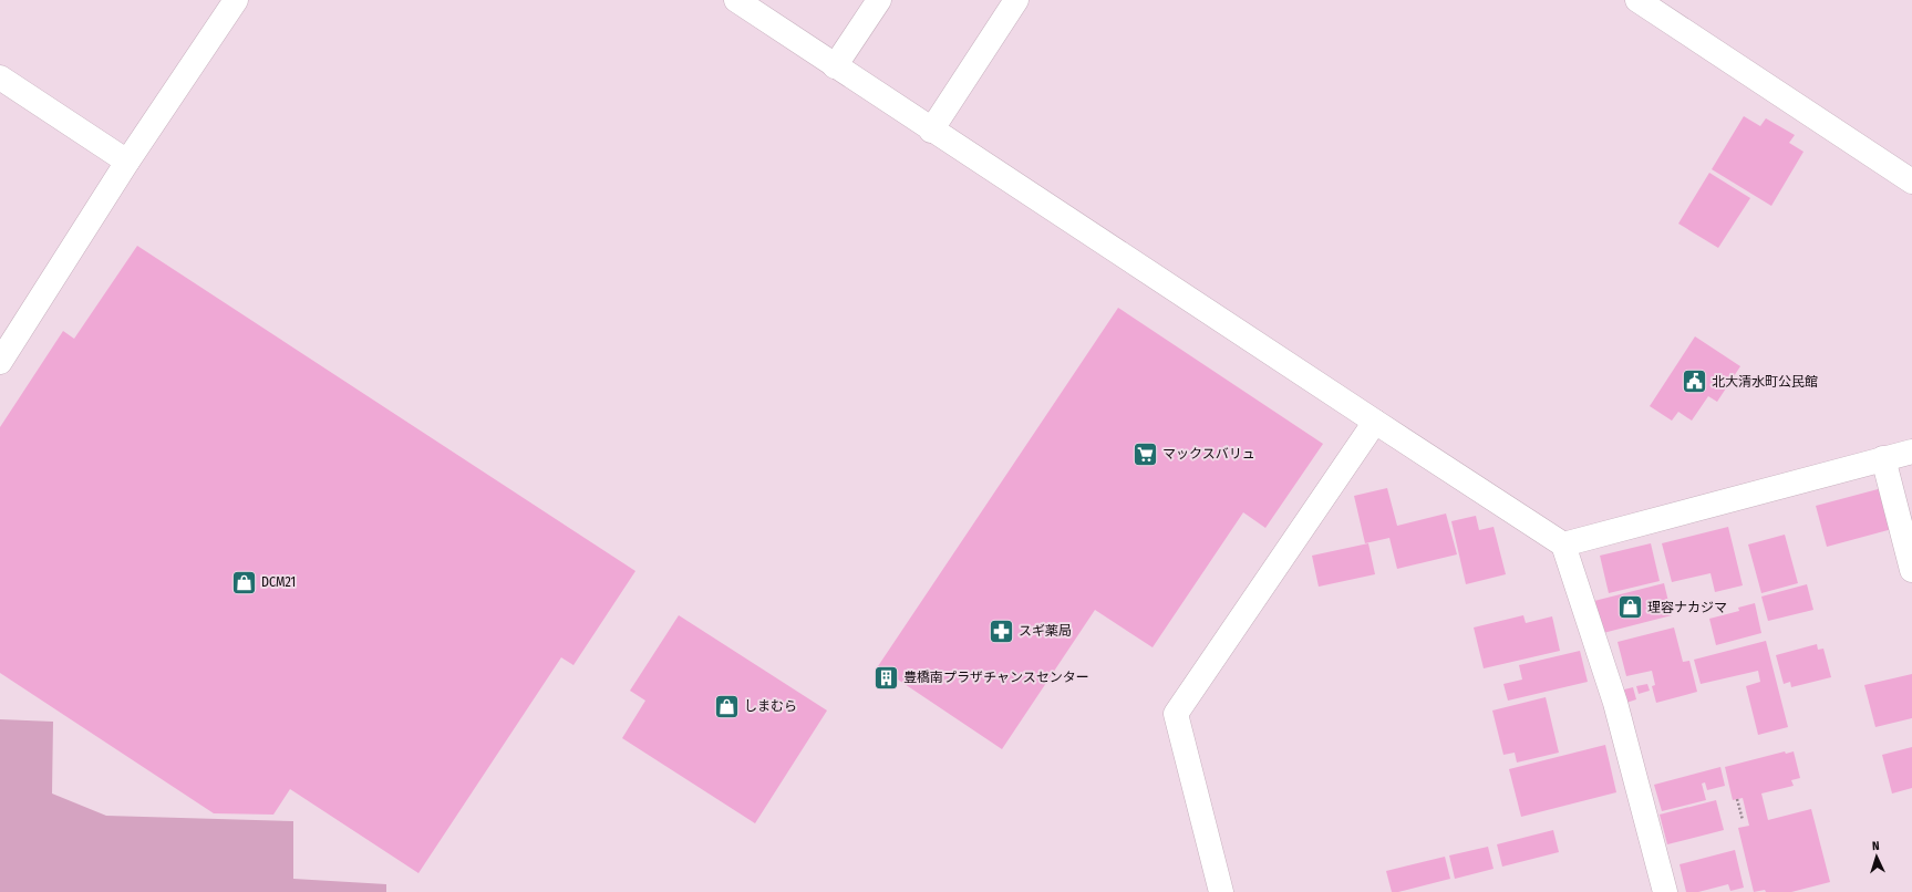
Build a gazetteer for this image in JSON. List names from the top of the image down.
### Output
{
  "places": {
    "public building": ["北大清水町公民館"],
    "supermarket": ["マックスバリュ"],
    "shop": ["DCM21", "理容ナカジマ", "しまむら"],
    "pharmacy": ["スギ薬局"],
    "building": ["豊橋南プラザチャンスセンター"]
  },
  "north": "top"
}
